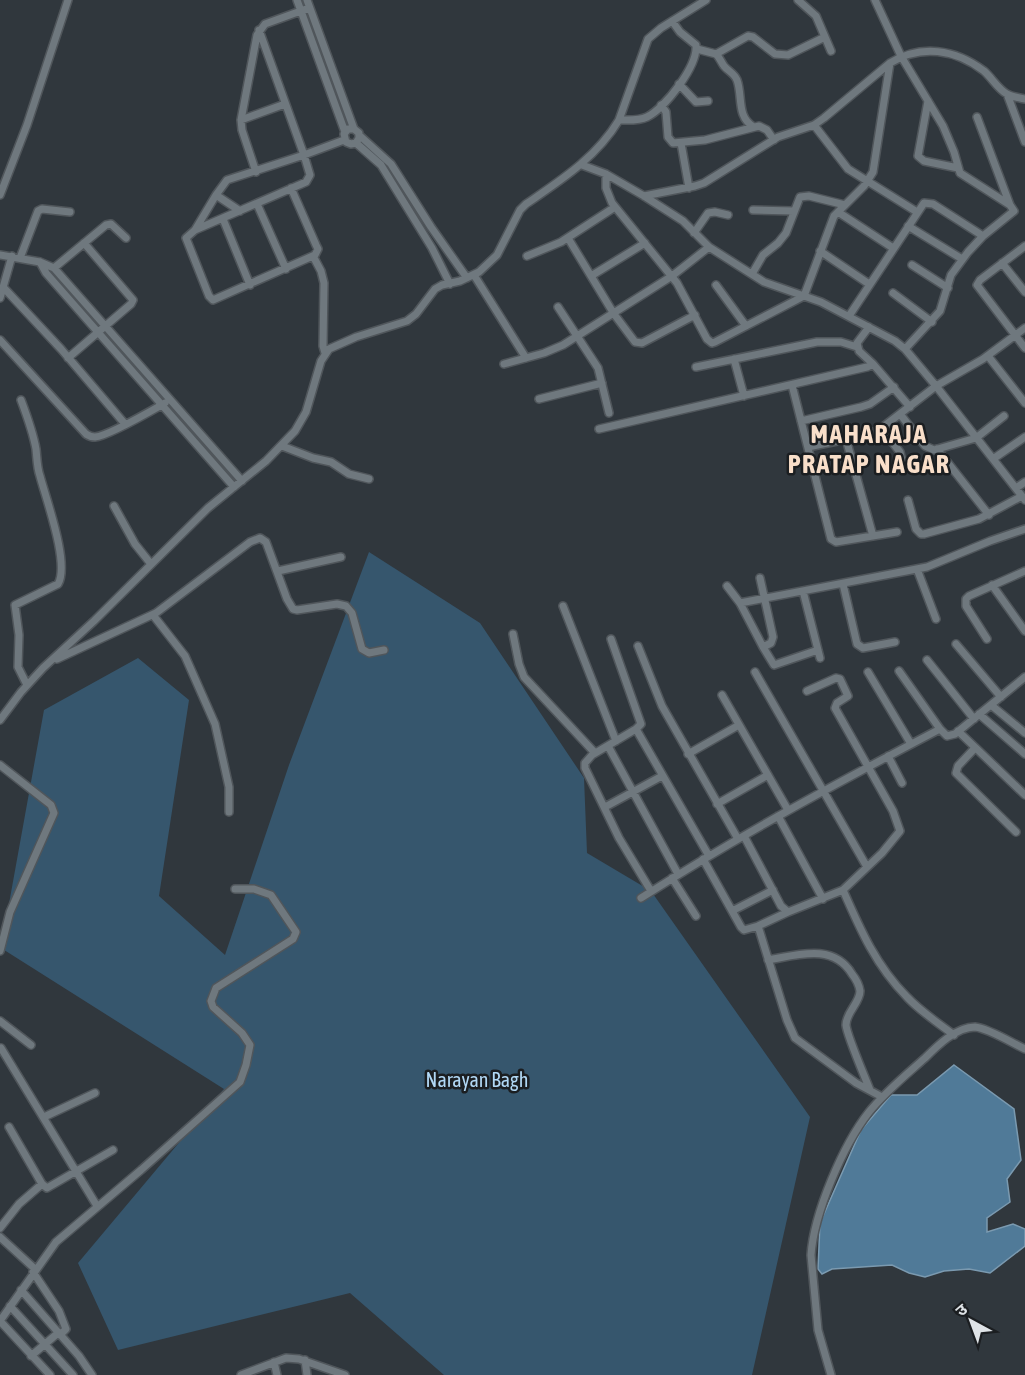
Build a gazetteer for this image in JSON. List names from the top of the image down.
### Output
{
  "districts": ["MAHARAJA PRATAP NAGAR"],
  "parks": ["Narayan Bagh"],
  "north": "top left"
}
